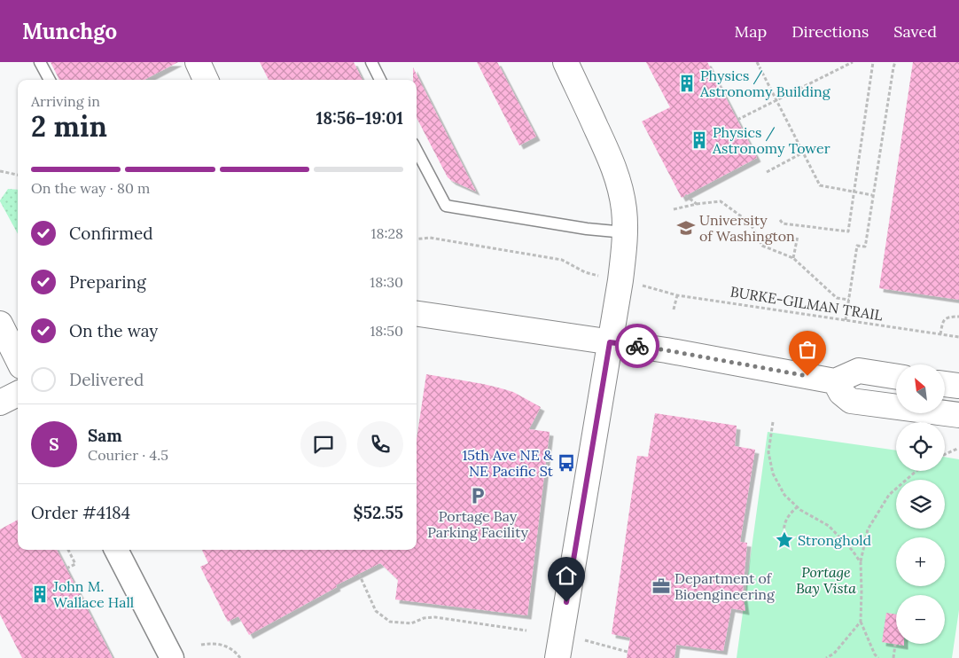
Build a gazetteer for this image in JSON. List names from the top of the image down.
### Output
{
  "streets": {
    "path": ["BURKE-GILMAN TRAIL"]
  },
  "parks": ["Portage Bay Vista"],
  "places": {
    "building": ["Physics / Astronomy Building", "Physics / Astronomy Tower", "John M. Wallace Hall"],
    "school or university": ["University of Washington"],
    "bus stop": ["15th Ave NE & NE Pacific St"],
    "parking": ["Portage Bay Parking Facility"],
    "place": ["Stronghold"],
    "office": ["Department of Bioengineering"]
  },
  "north": "top left",
  "page": {
    "header": "Munchgo",
    "nav": ["Map", "Directions", "Saved"],
    "heading": ["2 min", "Arriving in", "18:56–19:01"],
    "panel": [
      "Sam",
      "Courier · 4.5",
      "Order #4184",
      "$52.55"
    ],
    "bar": "On the way · 80 m",
    "list": [
      ["Confirmed", "18:28"],
      ["Preparing", "18:30"],
      ["On the way", "18:50"],
      "Delivered"
    ],
    "map_buttons": ["+", "−"],
    "round": "S"
  }
}
